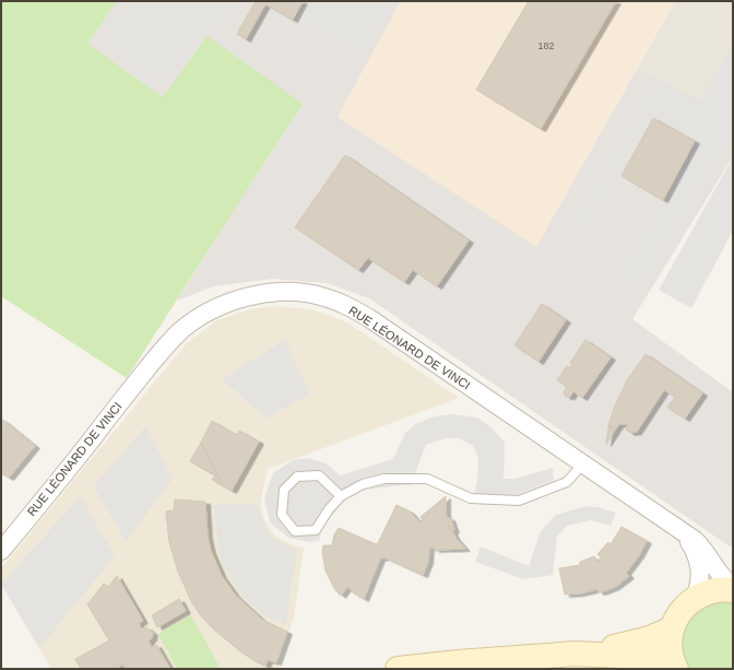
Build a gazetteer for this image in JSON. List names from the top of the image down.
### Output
{
  "streets": {
    "street": ["RUE LÉONARD DE VINCI"]
  },
  "house_numbers": ["182"]
}
